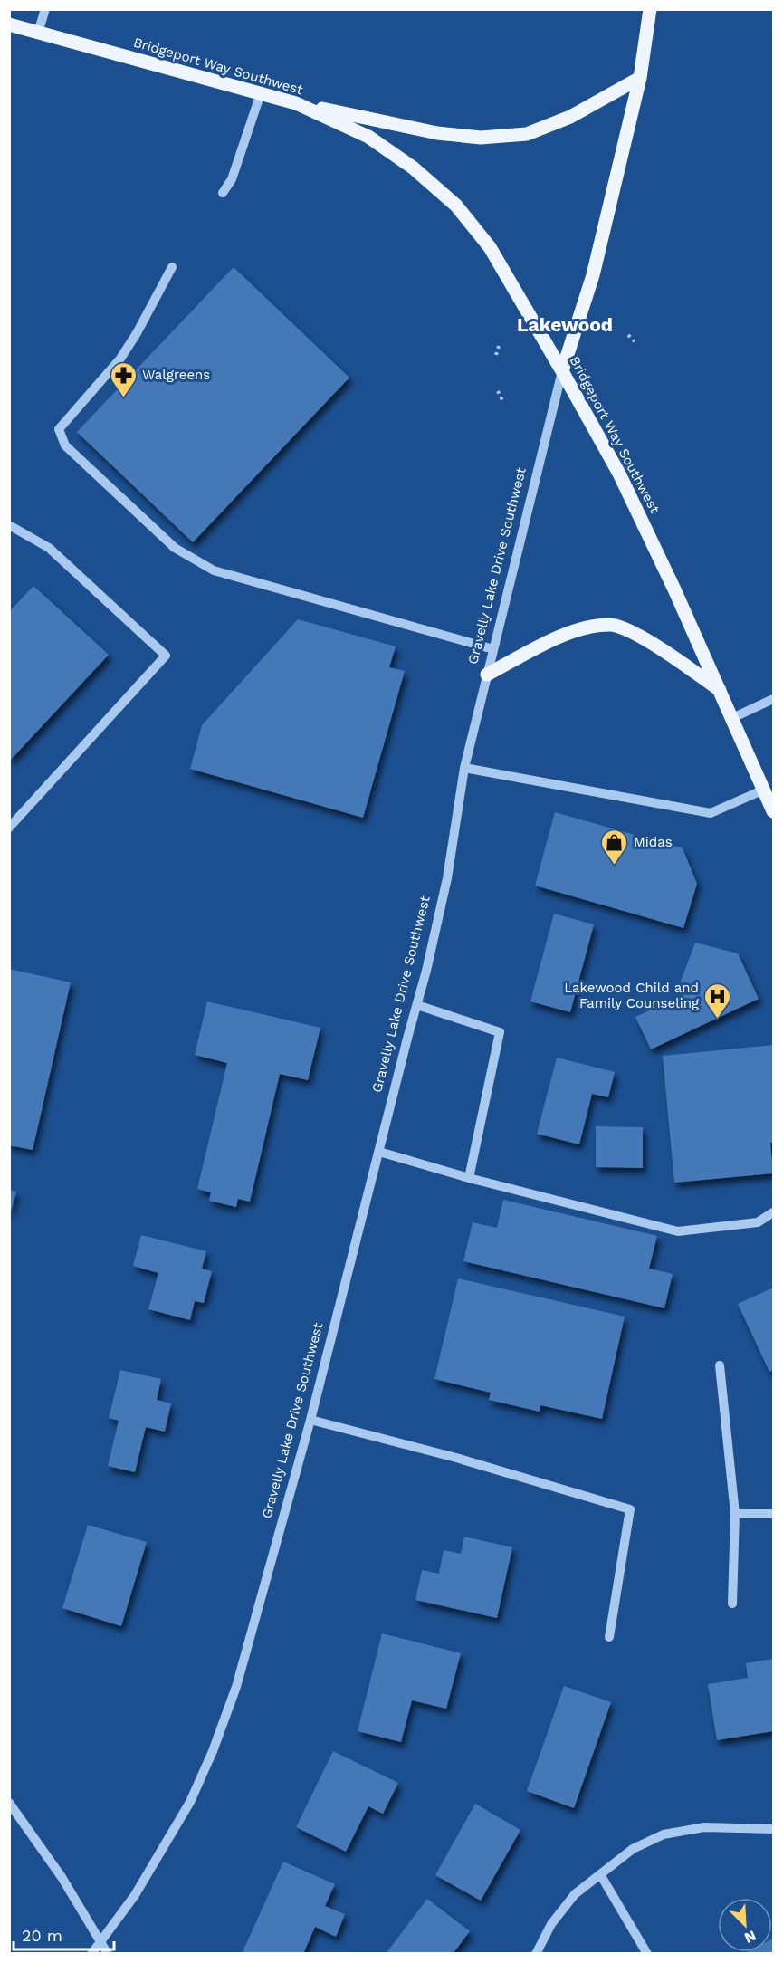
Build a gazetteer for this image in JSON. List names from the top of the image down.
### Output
{
  "streets": {
    "main road": ["Bridgeport Way Southwest", "Gravelly Lake Drive Southwest"]
  },
  "crossings": [
    ["Bridgeport Way Southwest", "Gravelly Lake Drive Southwest"]
  ],
  "districts": ["Lakewood"],
  "places": {
    "pharmacy": ["Walgreens"],
    "shop": ["Midas"],
    "hospital": ["Lakewood Child and Family Counseling"]
  },
  "scale_bar": "20 m",
  "north": "bottom right"
}
